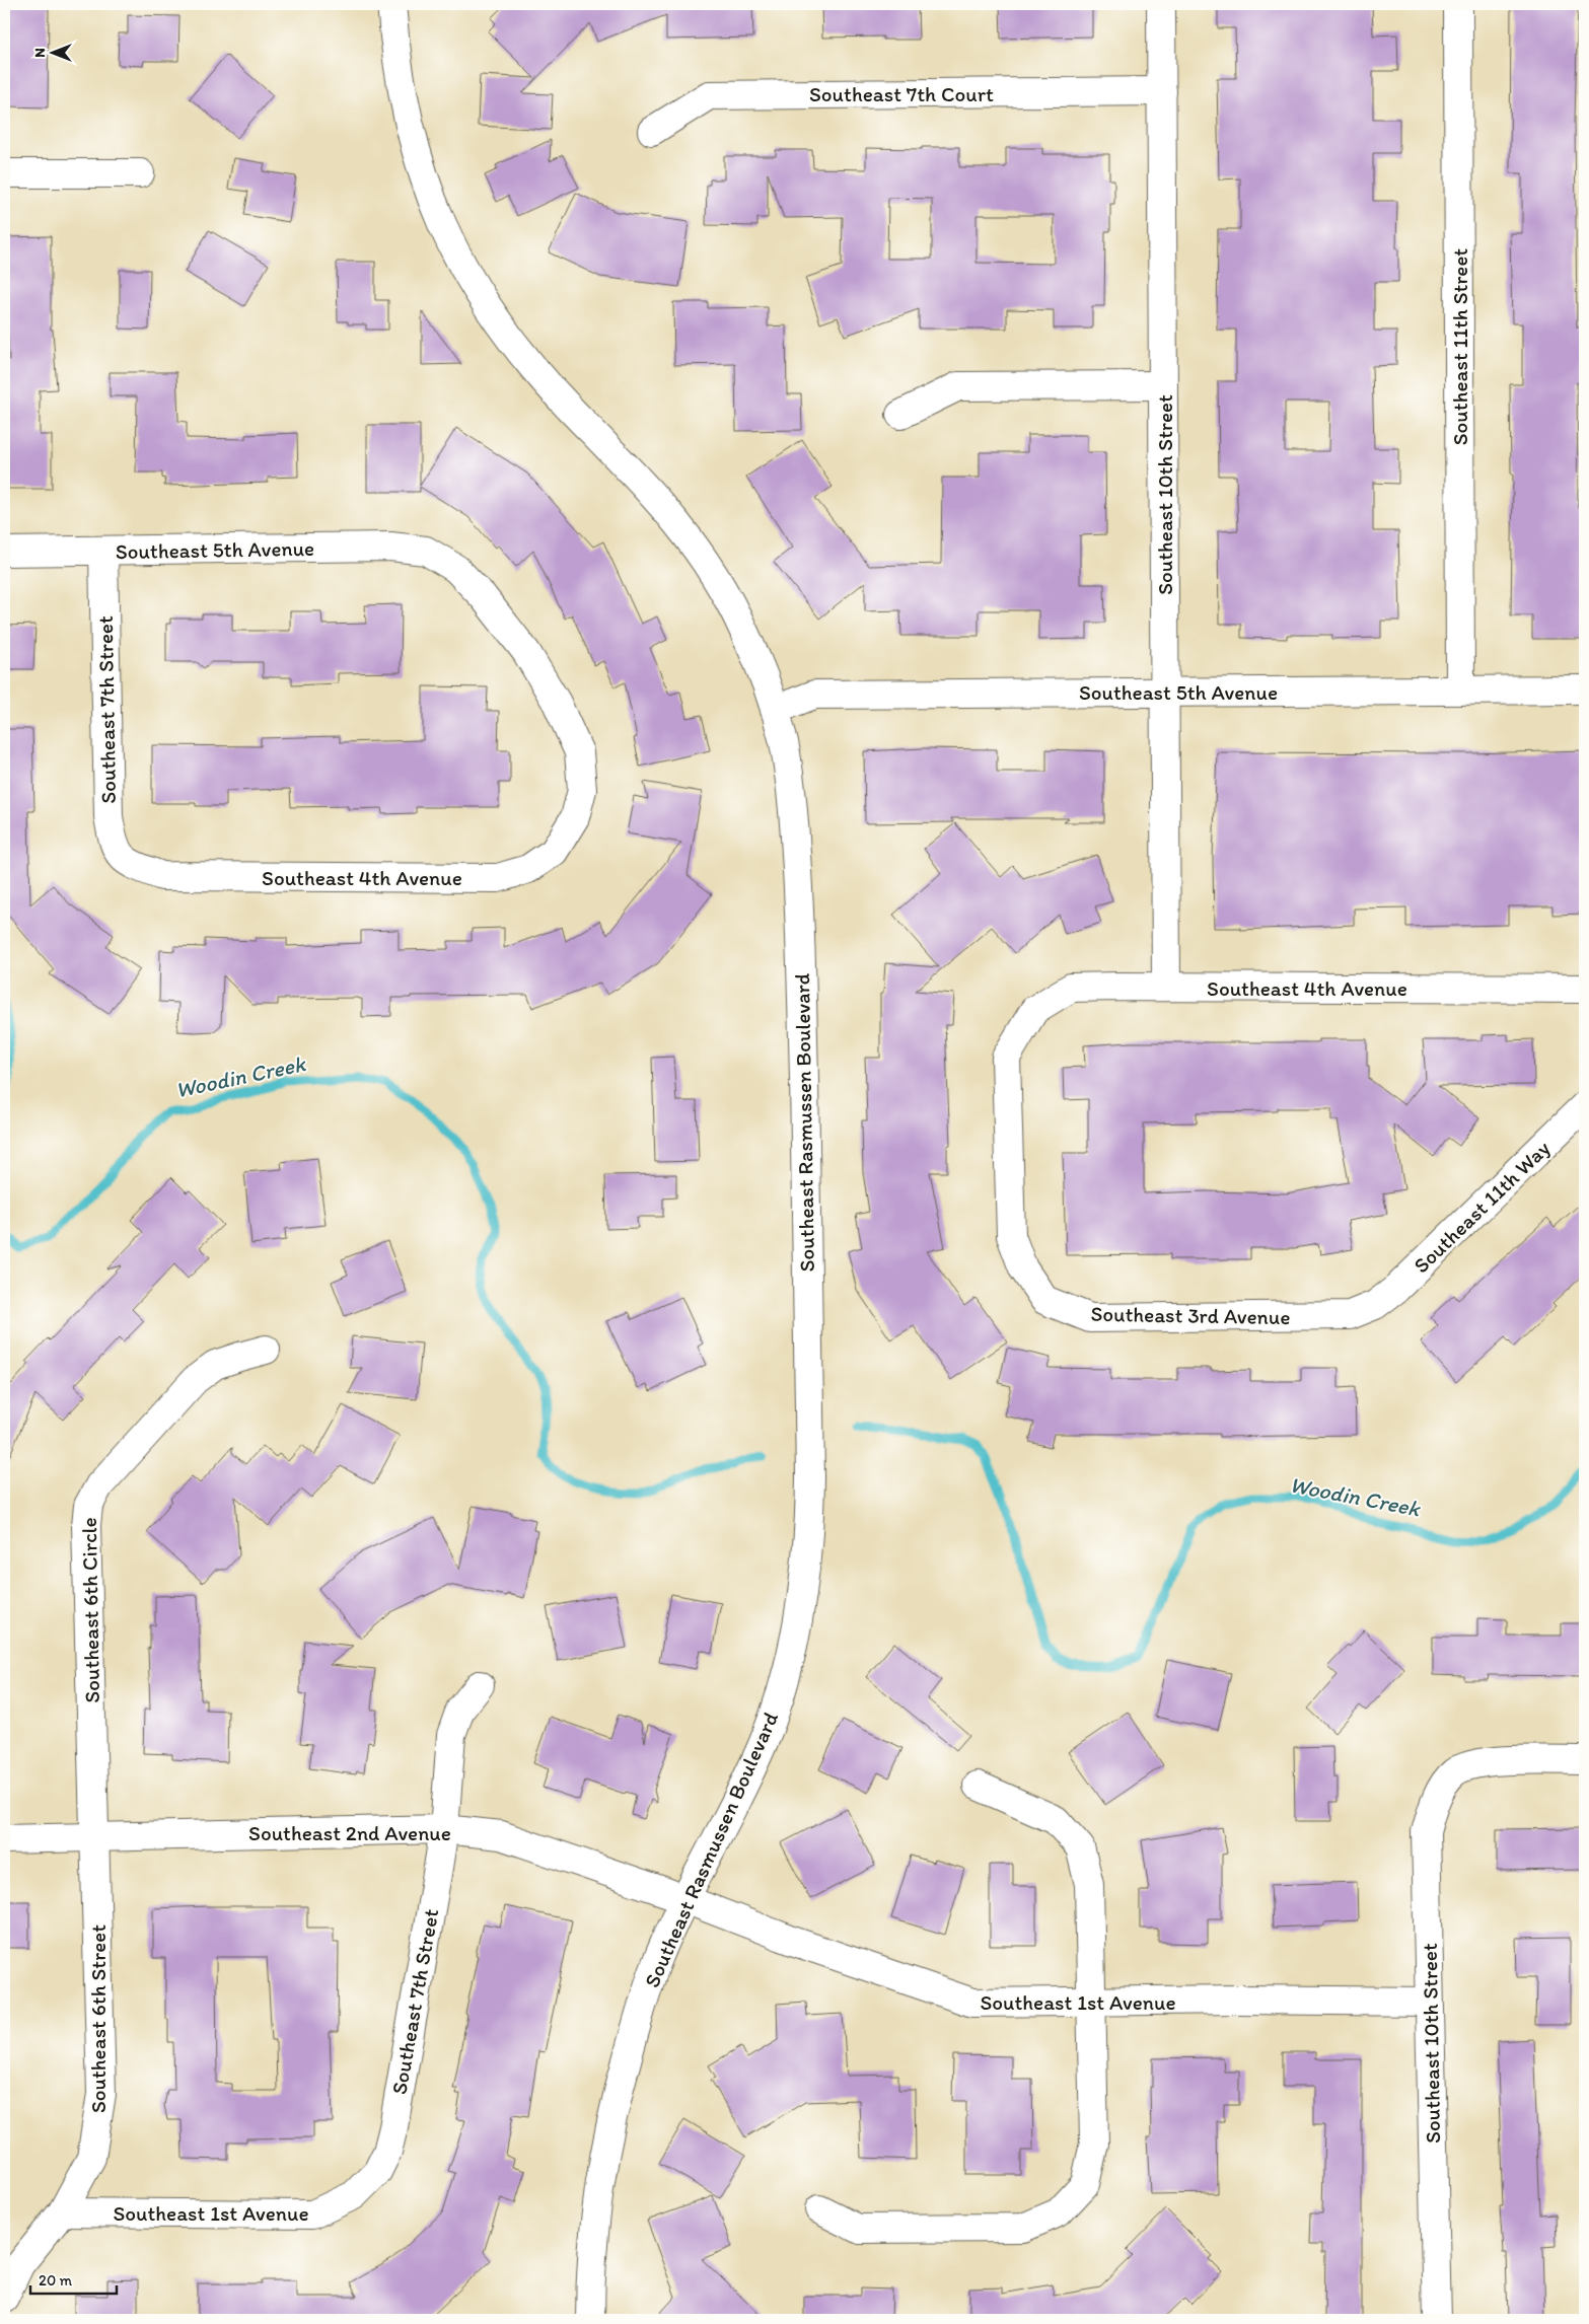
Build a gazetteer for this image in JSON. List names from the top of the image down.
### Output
{
  "streets": {
    "street": [
      "Southeast 7th Court",
      "Southeast 11th Street",
      "Southeast 10th Street",
      "Southeast 5th Avenue",
      "Southeast 7th Street",
      "Southeast 4th Avenue",
      "Southeast Rasmussen Boulevard",
      "Southeast 11th Way",
      "Southeast 3rd Avenue",
      "Southeast 6th Circle",
      "Southeast 2nd Avenue",
      "Southeast 1st Avenue",
      "Southeast 6th Street"
    ]
  },
  "crossings": [
    ["Southeast 7th Court", "Southeast 10th Street"],
    ["Southeast 11th Street", "Southeast 5th Avenue"],
    ["Southeast 10th Street", "Southeast 5th Avenue"],
    ["Southeast 10th Street", "Southeast 4th Avenue"],
    ["Southeast 10th Street", "Southeast 1st Avenue"],
    ["Southeast 5th Avenue", "Southeast 7th Street"],
    ["Southeast 5th Avenue", "Southeast 4th Avenue"],
    ["Southeast 5th Avenue", "Southeast Rasmussen Boulevard"],
    ["Southeast 7th Street", "Southeast 4th Avenue"],
    ["Southeast 7th Street", "Southeast 2nd Avenue"],
    ["Southeast 7th Street", "Southeast 1st Avenue"],
    ["Southeast 4th Avenue", "Southeast 3rd Avenue"],
    ["Southeast Rasmussen Boulevard", "Southeast 2nd Avenue"],
    ["Southeast Rasmussen Boulevard", "Southeast 1st Avenue"],
    ["Southeast 11th Way", "Southeast 3rd Avenue"],
    ["Southeast 6th Circle", "Southeast 2nd Avenue"],
    ["Southeast 6th Circle", "Southeast 6th Street"],
    ["Southeast 2nd Avenue", "Southeast 1st Avenue"],
    ["Southeast 2nd Avenue", "Southeast 6th Street"],
    ["Southeast 1st Avenue", "Southeast 6th Street"]
  ],
  "water": ["Woodin Creek"],
  "scale_bar": "20 m",
  "north": "left"
}
